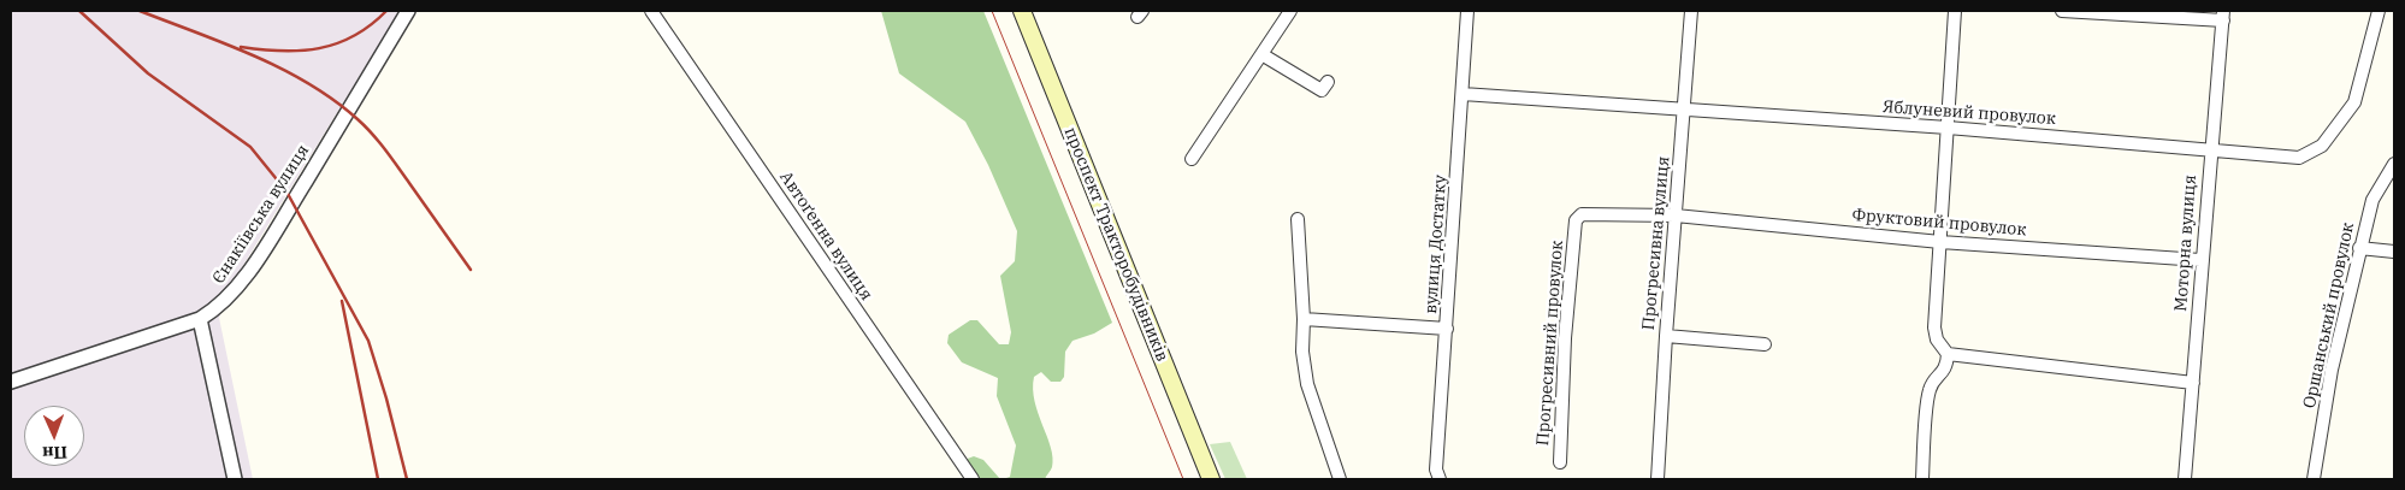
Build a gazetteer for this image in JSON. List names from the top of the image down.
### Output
{
  "streets": {
    "main road": ["проспект Тракторобудівників"],
    "street": [
      "Яблуневий провулок",
      "Єнакіївська вулиця",
      "Фруктовий провулок",
      "Автоґенна вулиця",
      "Прогресивна вулиця",
      "Моторна вулиця",
      "вулиця Достатку",
      "Оршанський провулок",
      "Прогресивний провулок"
    ]
  },
  "crossings": [
    ["Яблуневий провулок", "Прогресивна вулиця"],
    ["Яблуневий провулок", "Моторна вулиця"],
    ["Яблуневий провулок", "вулиця Достатку"],
    ["Фруктовий провулок", "Прогресивна вулиця"],
    ["Фруктовий провулок", "Моторна вулиця"],
    ["Фруктовий провулок", "Прогресивний провулок"],
    ["Прогресивна вулиця", "Прогресивний провулок"]
  ],
  "north": "bottom"
}
